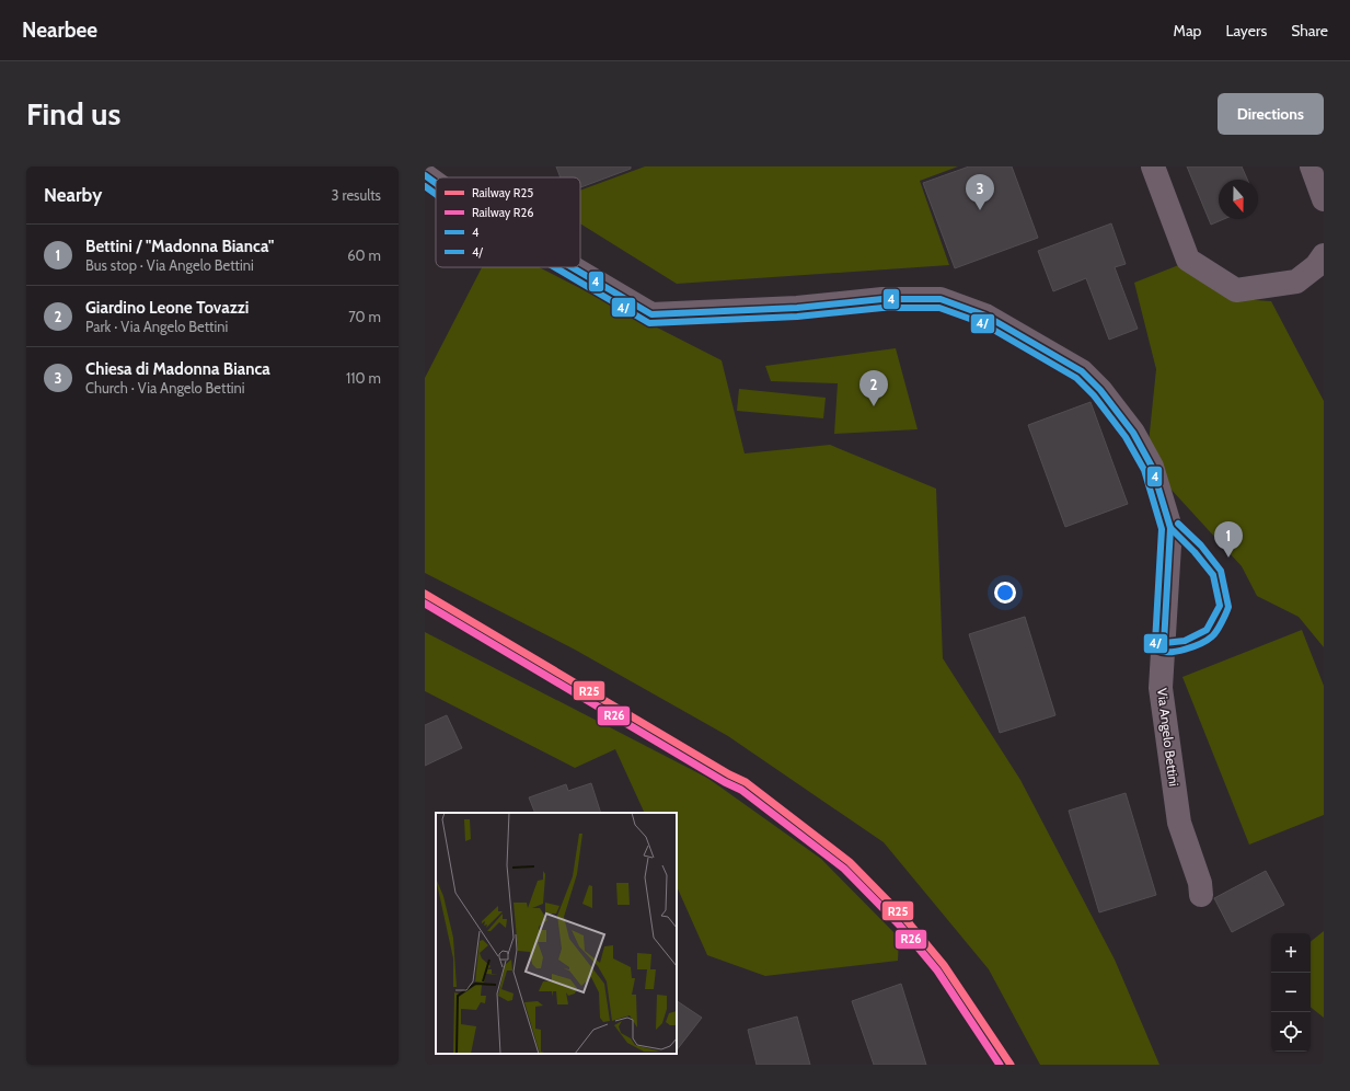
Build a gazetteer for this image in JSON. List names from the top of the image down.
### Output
{
  "streets": {
    "street": ["Via Angelo Bettini"]
  },
  "lines": [
    "transit line 4",
    "transit line 4/",
    "rail line R25",
    "rail line R26"
  ],
  "legend": [
    "Railway R25",
    "Railway R26",
    "4",
    "4/"
  ],
  "north": "bottom",
  "page": {
    "header": "Nearbee",
    "nav": ["Map", "Layers", "Share"],
    "buttons": "Directions",
    "title": "Find us",
    "heading": ["Nearby", "3 results"],
    "pins": ["3", "2", "1"],
    "list": [
      {
        "mark": "1",
        "name": "Bettini / \"Madonna Bianca\"",
        "note": "Bus stop · Via Angelo Bettini",
        "value": "60 m"
      },
      {
        "mark": "2",
        "name": "Giardino Leone Tovazzi",
        "note": "Park · Via Angelo Bettini",
        "value": "70 m"
      },
      {
        "mark": "3",
        "name": "Chiesa di Madonna Bianca",
        "note": "Church · Via Angelo Bettini",
        "value": "110 m"
      }
    ],
    "map_buttons": ["+", "−"]
  }
}
